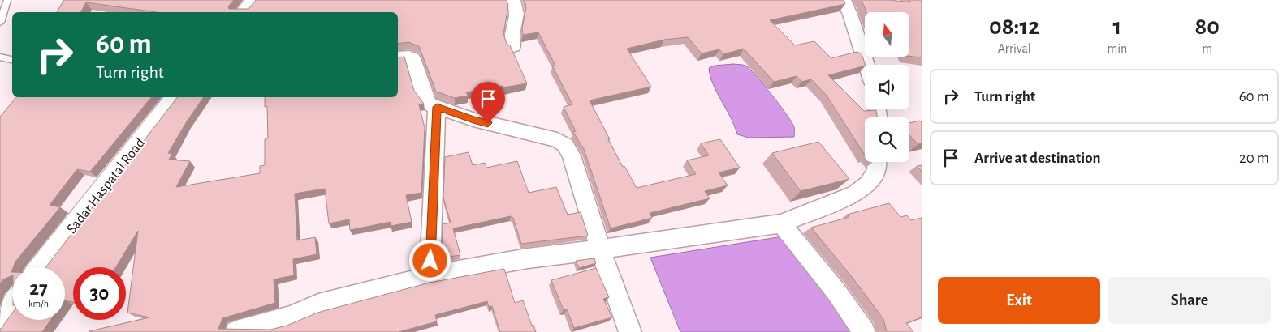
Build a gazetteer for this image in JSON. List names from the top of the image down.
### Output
{
  "streets": {
    "street": ["Sadar Haspatal Road"]
  },
  "north": "top",
  "page": {
    "eta": [
      "08:12",
      "Arrival",
      "1",
      "min",
      "80",
      "m"
    ],
    "turn": ["60 m", "Turn right"],
    "list": [
      {
        "name": "Turn right",
        "value": "60 m"
      },
      {
        "name": "Arrive at destination",
        "value": "20 m"
      }
    ],
    "speed": "27 km/h",
    "limit": "30",
    "buttons": ["Exit", "Share"]
  }
}
